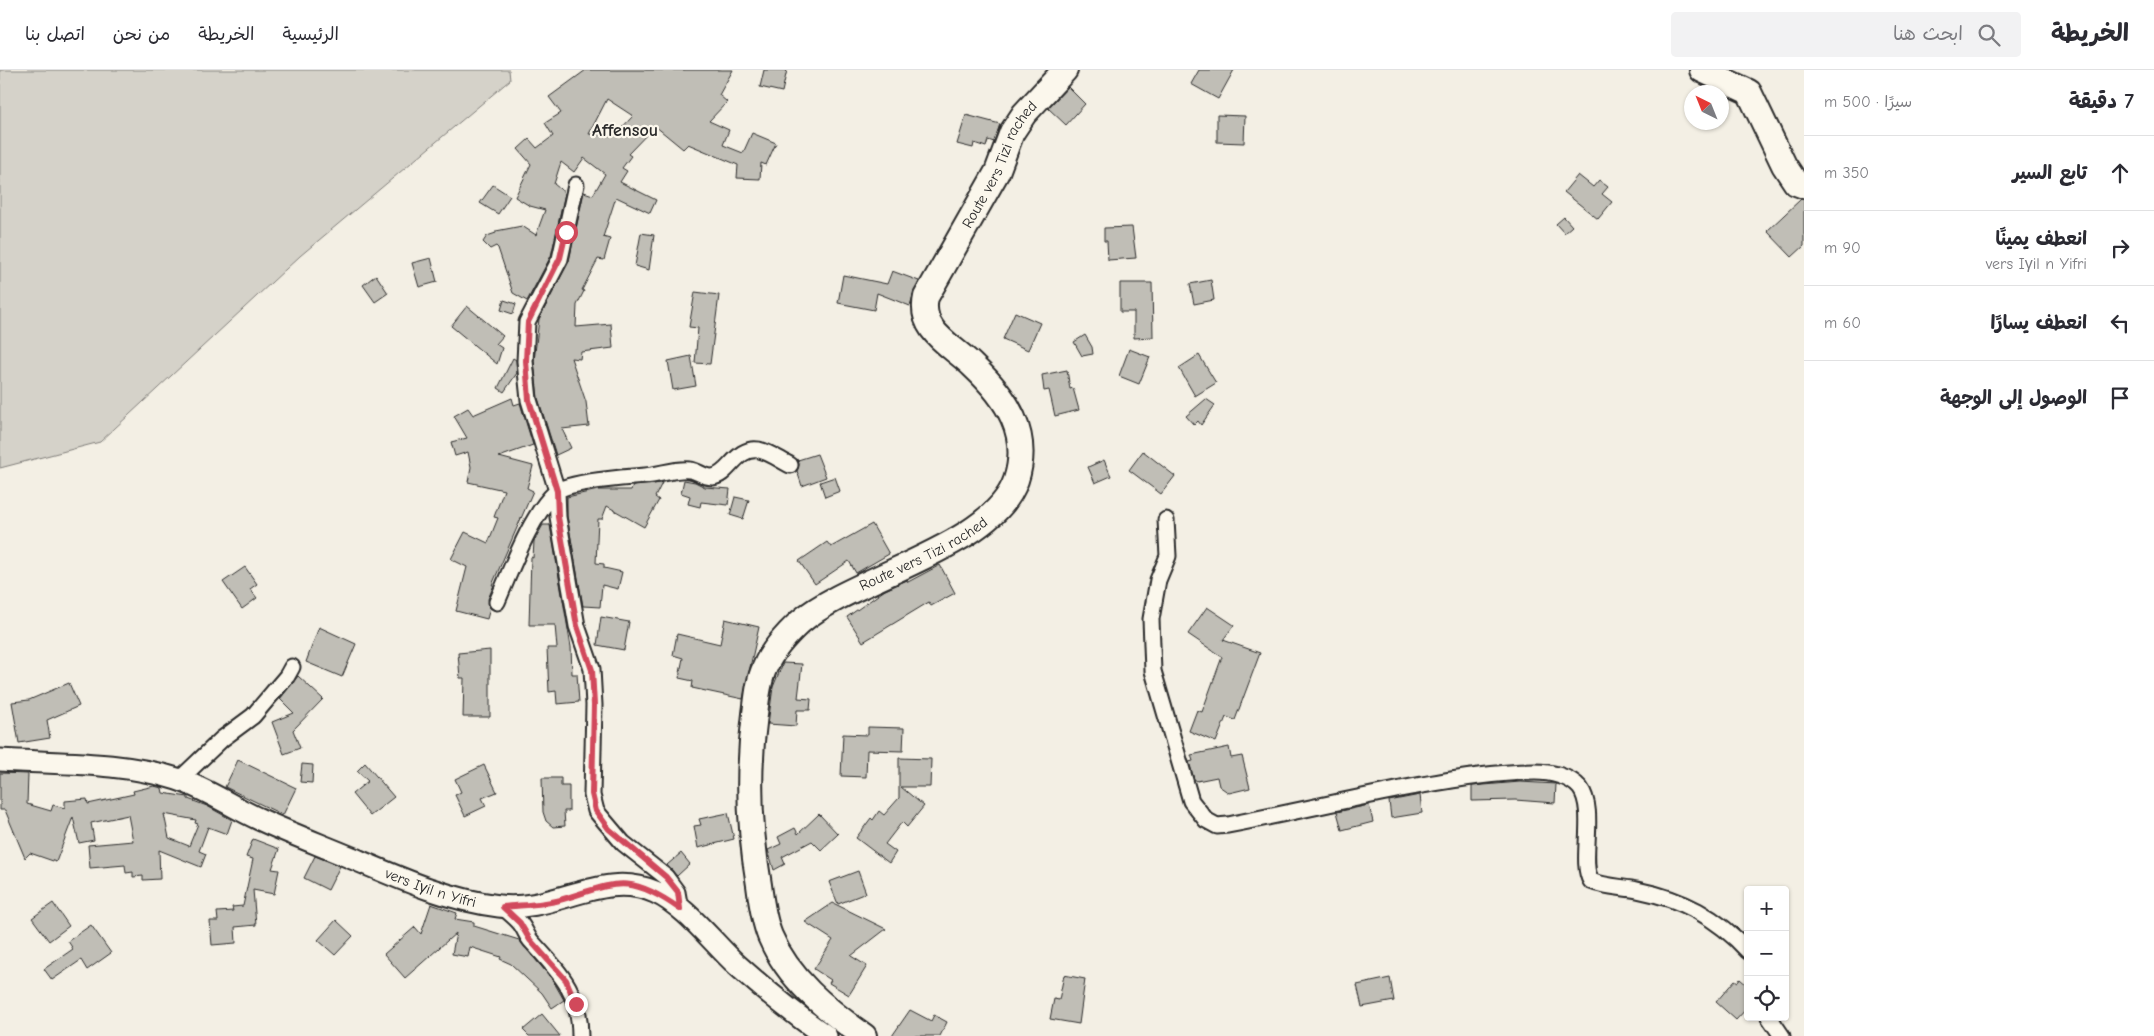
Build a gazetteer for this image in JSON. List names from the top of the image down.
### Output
{
  "streets": {
    "main road": ["Route vers Tizi rached", "vers Iγil n Yifri"]
  },
  "districts": ["Affensou"],
  "north": "top left",
  "page": {
    "header": "الخريطة",
    "search": "ابحث هنا",
    "nav": [
      "الرئيسية",
      "الخريطة",
      "من نحن",
      "اتصل بنا"
    ],
    "heading": ["7 دقيقة", "سيرًا · 500 m"],
    "list": [
      ["تابع السير", "350 m"],
      ["انعطف يمينًا", "vers Iγil n Yifri", "90 m"],
      ["انعطف يسارًا", "60 m"],
      "الوصول إلى الوجهة"
    ],
    "map_buttons": ["+", "−"]
  }
}
